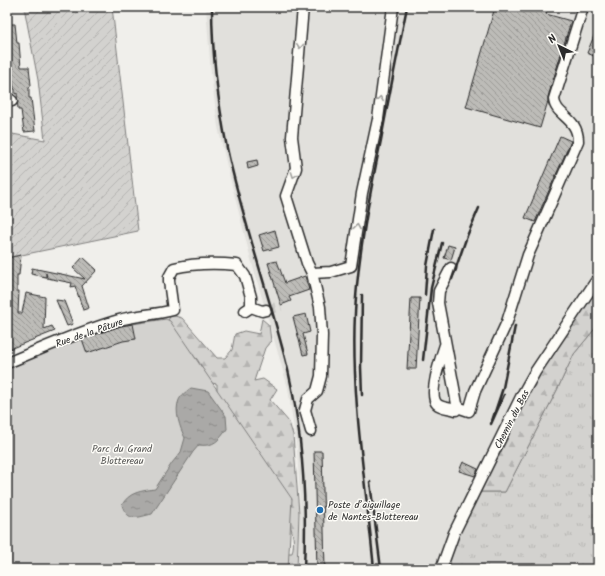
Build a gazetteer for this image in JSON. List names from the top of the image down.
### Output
{
  "streets": {
    "street": ["Rue de la Pâture", "Chemin du Bas"]
  },
  "parks": ["Parc du Grand Blottereau"],
  "places": ["Poste d’aiguillage de Nantes-Blottereau"],
  "north": "top left"
}
